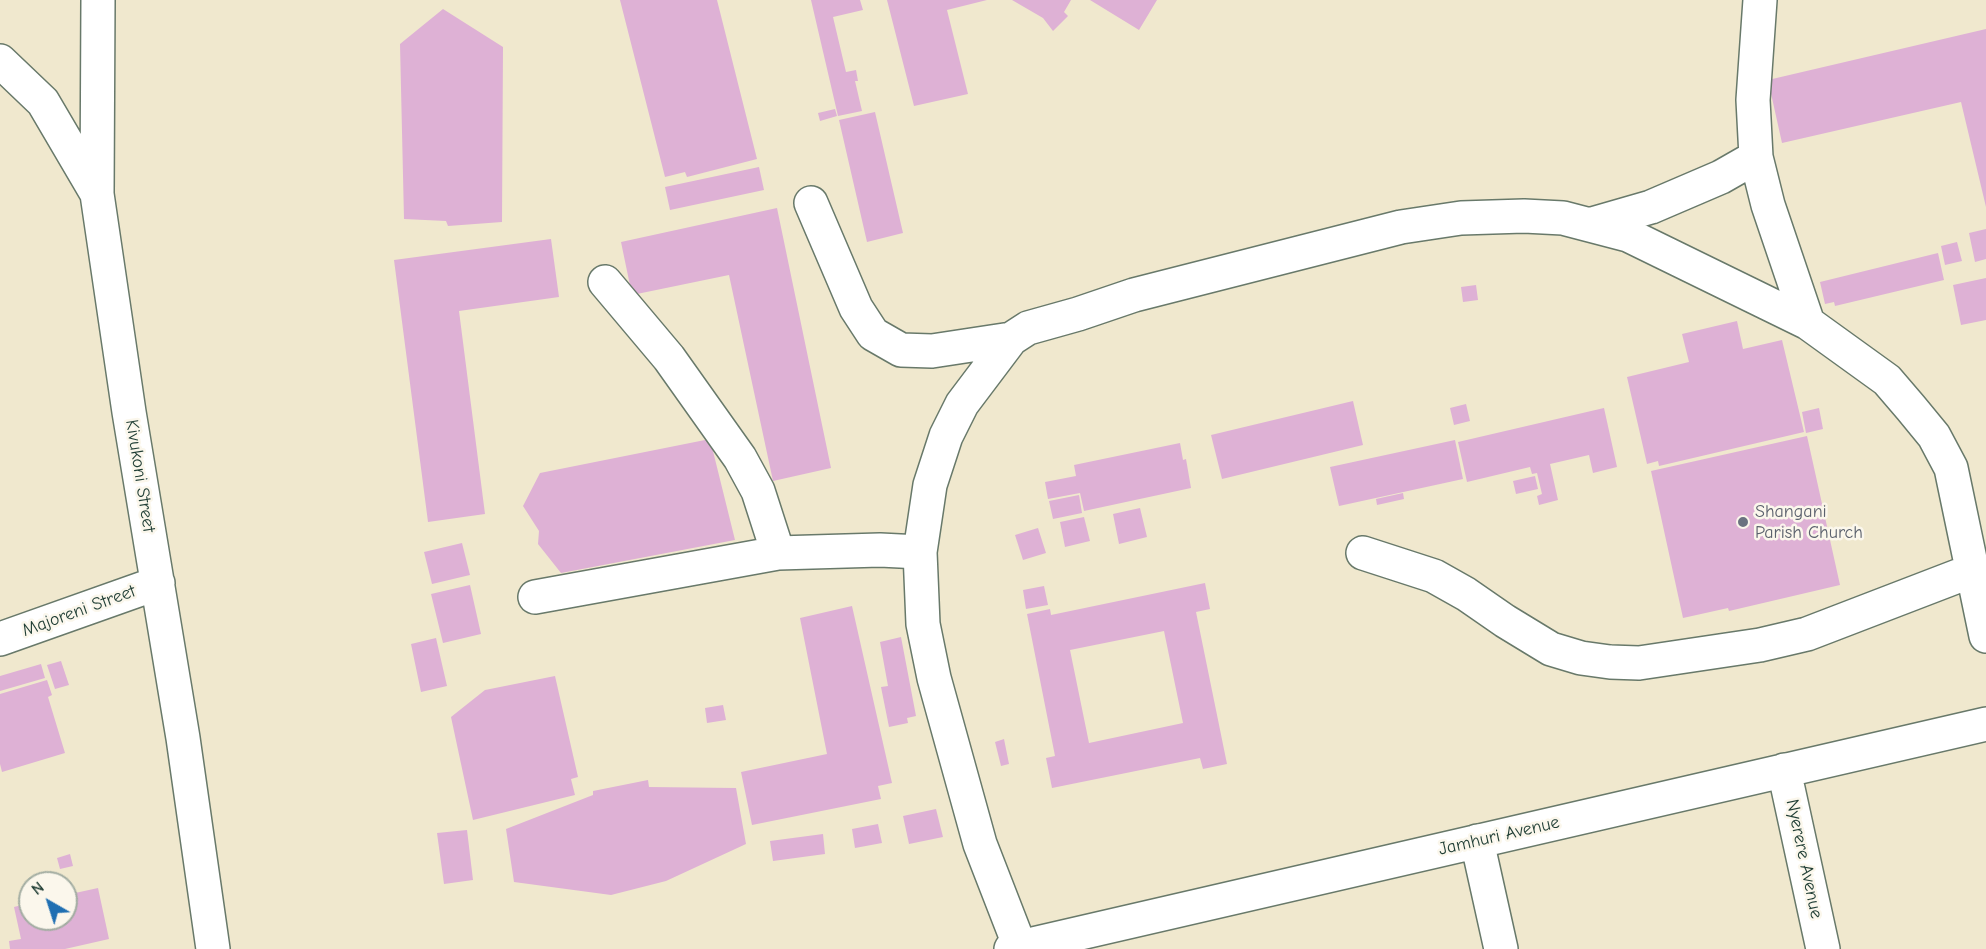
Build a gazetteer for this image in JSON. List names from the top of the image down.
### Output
{
  "streets": {
    "street": [
      "Kivukoni Street",
      "Majoreni Street",
      "Jamhuri Avenue",
      "Nyerere Avenue"
    ]
  },
  "crossings": [
    ["Kivukoni Street", "Majoreni Street"],
    ["Jamhuri Avenue", "Nyerere Avenue"]
  ],
  "places": ["Shangani Parish Church"],
  "north": "top left"
}
